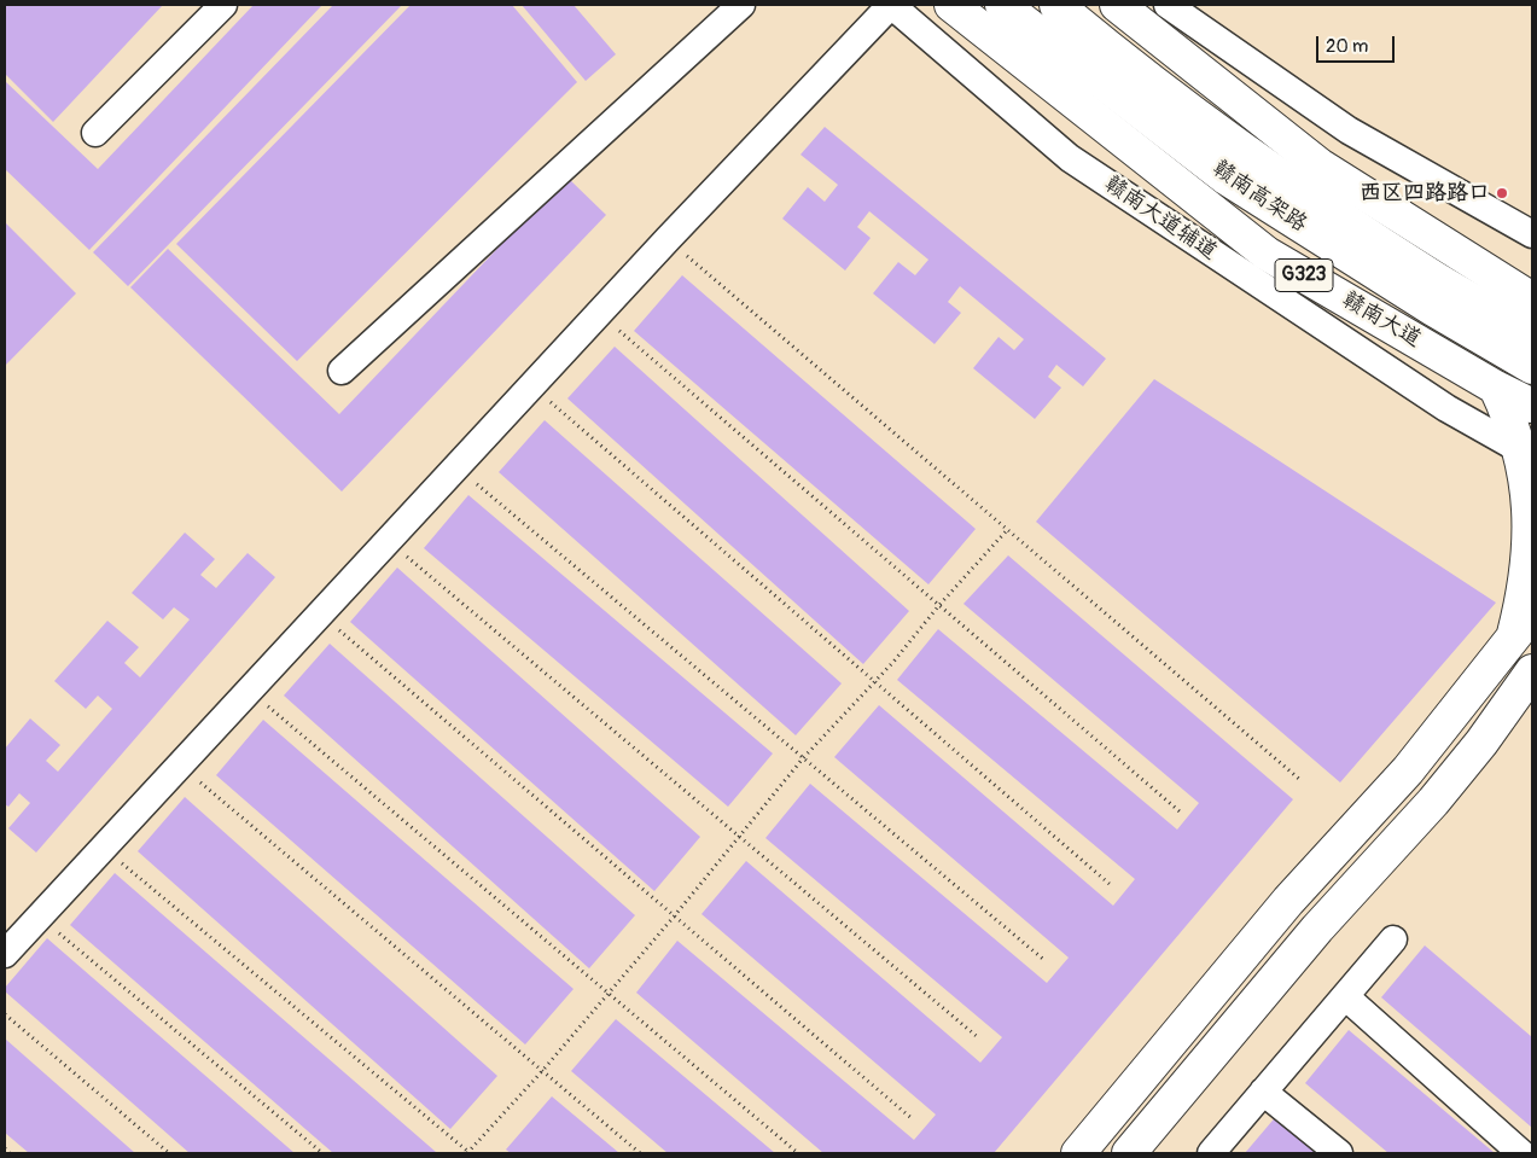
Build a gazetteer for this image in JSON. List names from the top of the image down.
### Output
{
  "streets": {
    "main road": ["赣南高架路", "G323", "赣南大道"],
    "street": ["赣南大道辅道"]
  },
  "places": ["西区四路路口"],
  "scale_bar": "20 m"
}
